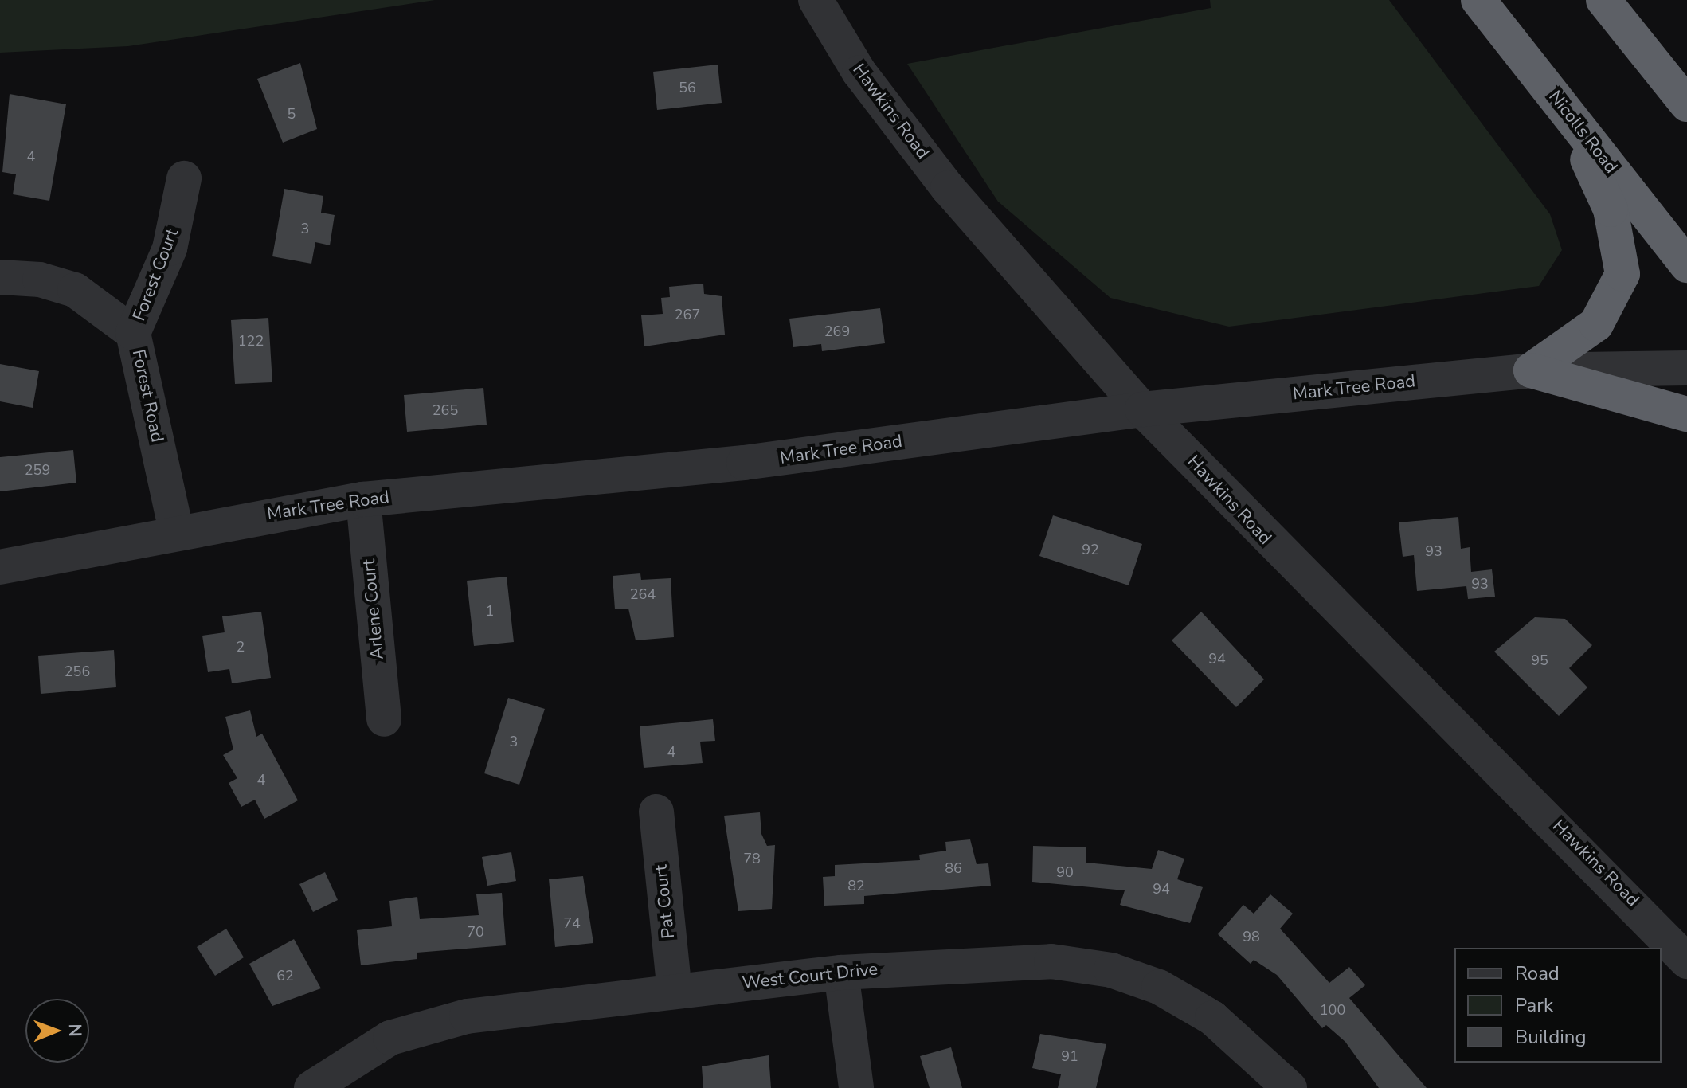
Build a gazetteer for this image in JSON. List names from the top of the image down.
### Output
{
  "streets": {
    "highway": ["Nicolls Road"],
    "street": [
      "Hawkins Road",
      "Forest Court",
      "Mark Tree Road",
      "Forest Road",
      "Arlene Court",
      "Pat Court",
      "West Court Drive"
    ]
  },
  "crossings": [
    ["Hawkins Road", "Mark Tree Road"],
    ["Forest Court", "Forest Road"],
    ["Mark Tree Road", "Forest Road"],
    ["Mark Tree Road", "Arlene Court"],
    ["Pat Court", "West Court Drive"]
  ],
  "house_numbers": [
    "56",
    "5",
    "4",
    "3",
    "267",
    "269",
    "122",
    "265",
    "259",
    "92",
    "93",
    "93",
    "264",
    "1",
    "2",
    "94",
    "95",
    "256",
    "3",
    "4",
    "4",
    "78",
    "86",
    "90",
    "82",
    "94",
    "74",
    "70",
    "98",
    "62",
    "100",
    "91"
  ],
  "legend": ["Road", "Park", "Building"],
  "north": "right"
}
